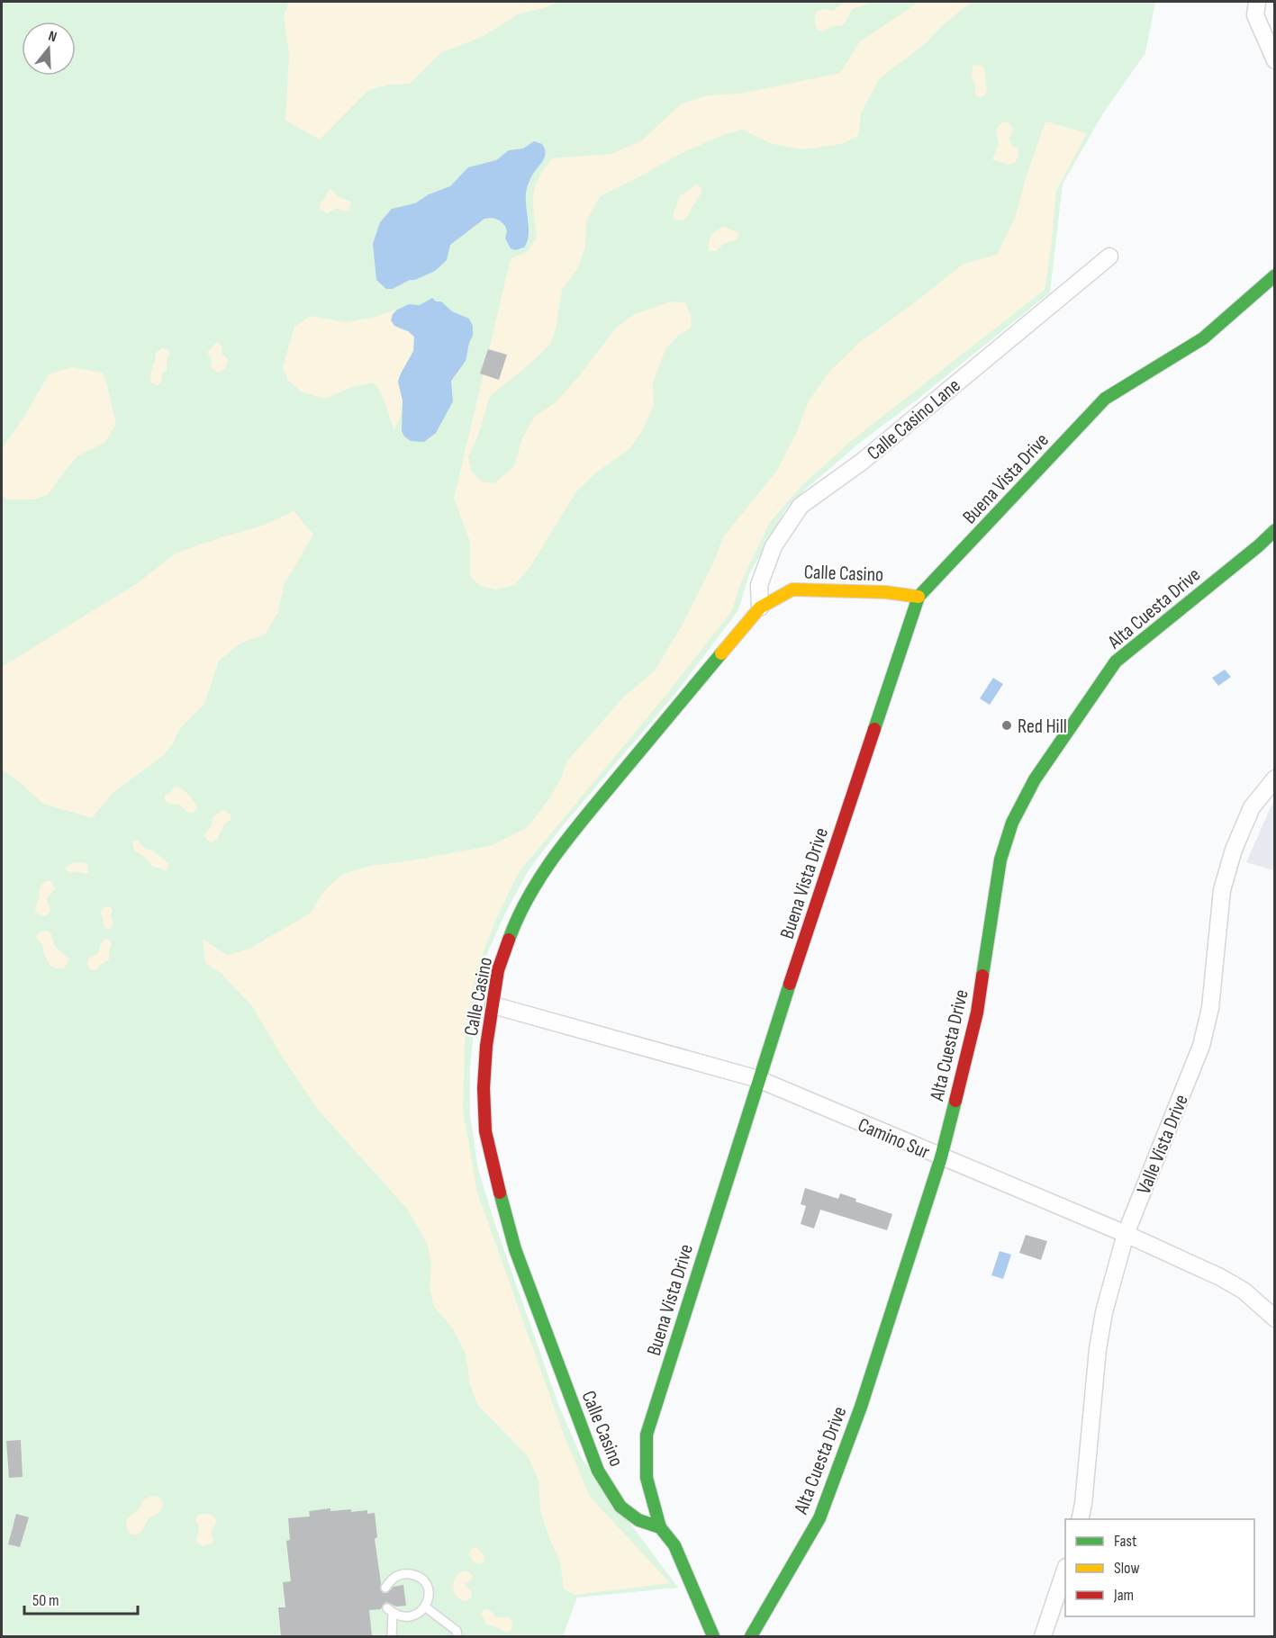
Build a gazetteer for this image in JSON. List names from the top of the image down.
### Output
{
  "streets": {
    "street": [
      "Calle Casino Lane",
      "Buena Vista Drive",
      "Calle Casino",
      "Alta Cuesta Drive",
      "Camino Sur",
      "Valle Vista Drive"
    ]
  },
  "crossings": [
    ["Calle Casino Lane", "Calle Casino"],
    ["Buena Vista Drive", "Calle Casino"],
    ["Buena Vista Drive", "Camino Sur"],
    ["Calle Casino", "Camino Sur"],
    ["Alta Cuesta Drive", "Camino Sur"],
    ["Camino Sur", "Valle Vista Drive"]
  ],
  "places": ["Red Hill"],
  "legend": ["Fast", "Slow", "Jam"],
  "scale_bar": "50 m",
  "north": "top"
}
